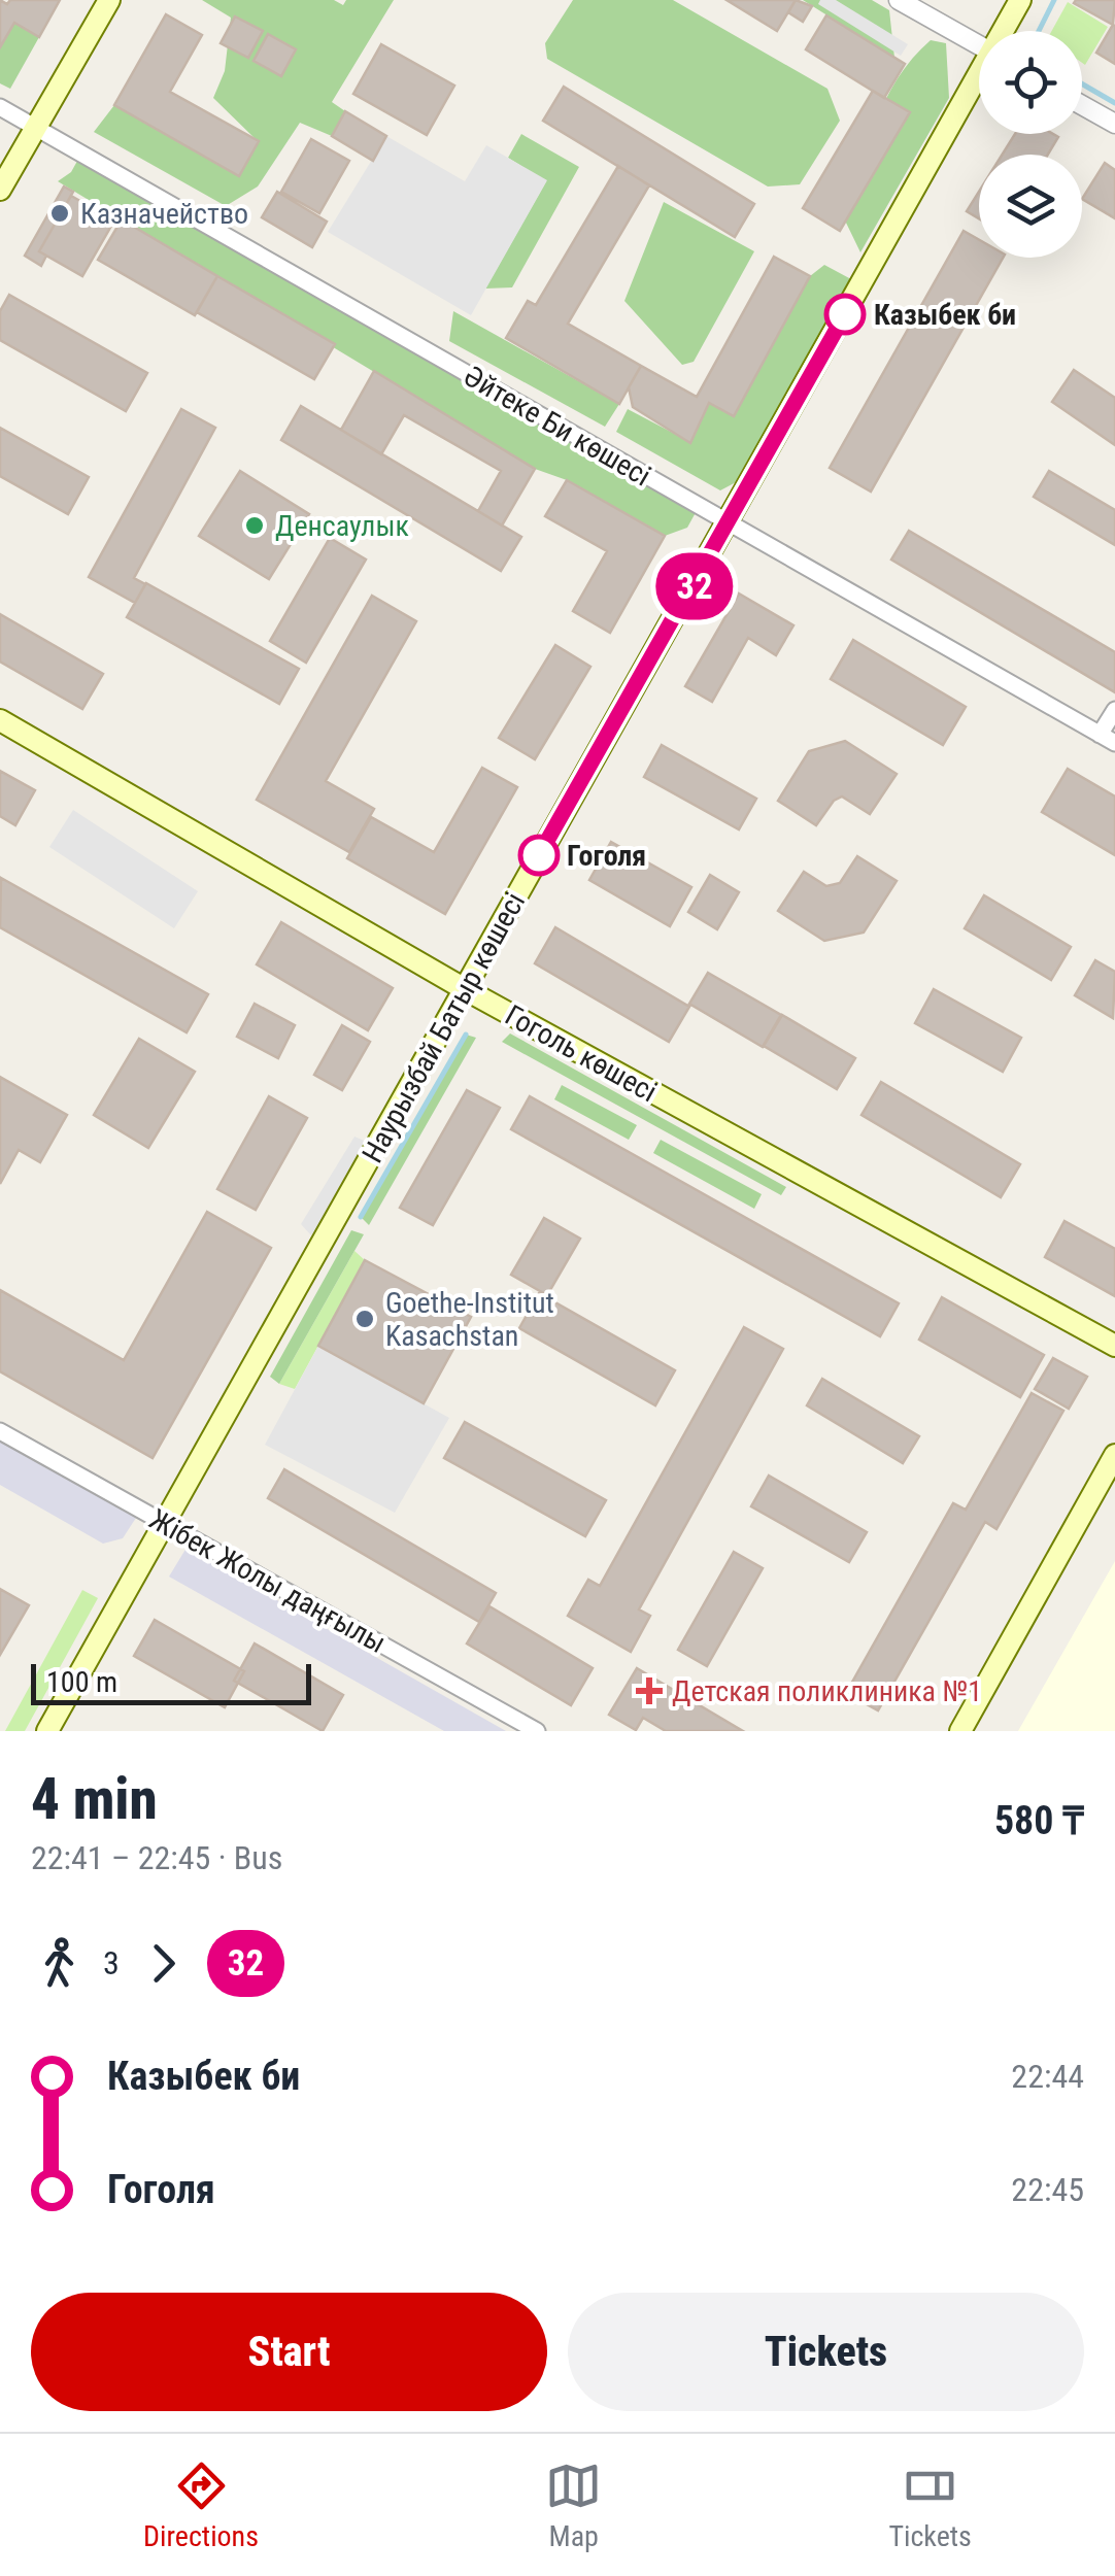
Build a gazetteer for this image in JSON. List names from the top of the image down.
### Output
{
  "streets": {
    "main road": ["Наурызбай Батыр көшесі", "Гоголь көшесі"],
    "street": ["Әйтеке Би көшесі", "Жібек Жолы даңғылы"]
  },
  "crossings": [
    ["Әйтеке Би көшесі", "Наурызбай Батыр көшесі"],
    ["Наурызбай Батыр көшесі", "Гоголь көшесі"],
    ["Наурызбай Батыр көшесі", "Жібек Жолы даңғылы"]
  ],
  "places": {
    "other": [
      "Казначейство",
      "Казыбек би",
      "Денсаулык",
      "Гоголя",
      "Goethe-Institut Kasachstan"
    ],
    "health": ["Детская поликлиника №1"]
  },
  "lines": ["bus line 32"],
  "scale_bar": "100 m",
  "page": {
    "on_map": "32",
    "scale": "100 m",
    "heading": ["4 min", "22:41 – 22:45 · Bus", "580 ₸"],
    "legs": ["3", "32"],
    "list": [
      {
        "name": "Казыбек би",
        "value": "22:44"
      },
      {
        "name": "Гоголя",
        "value": "22:45"
      }
    ],
    "buttons": ["Start", "Tickets"],
    "tabs": ["Directions", "Map", "Tickets"]
  }
}
